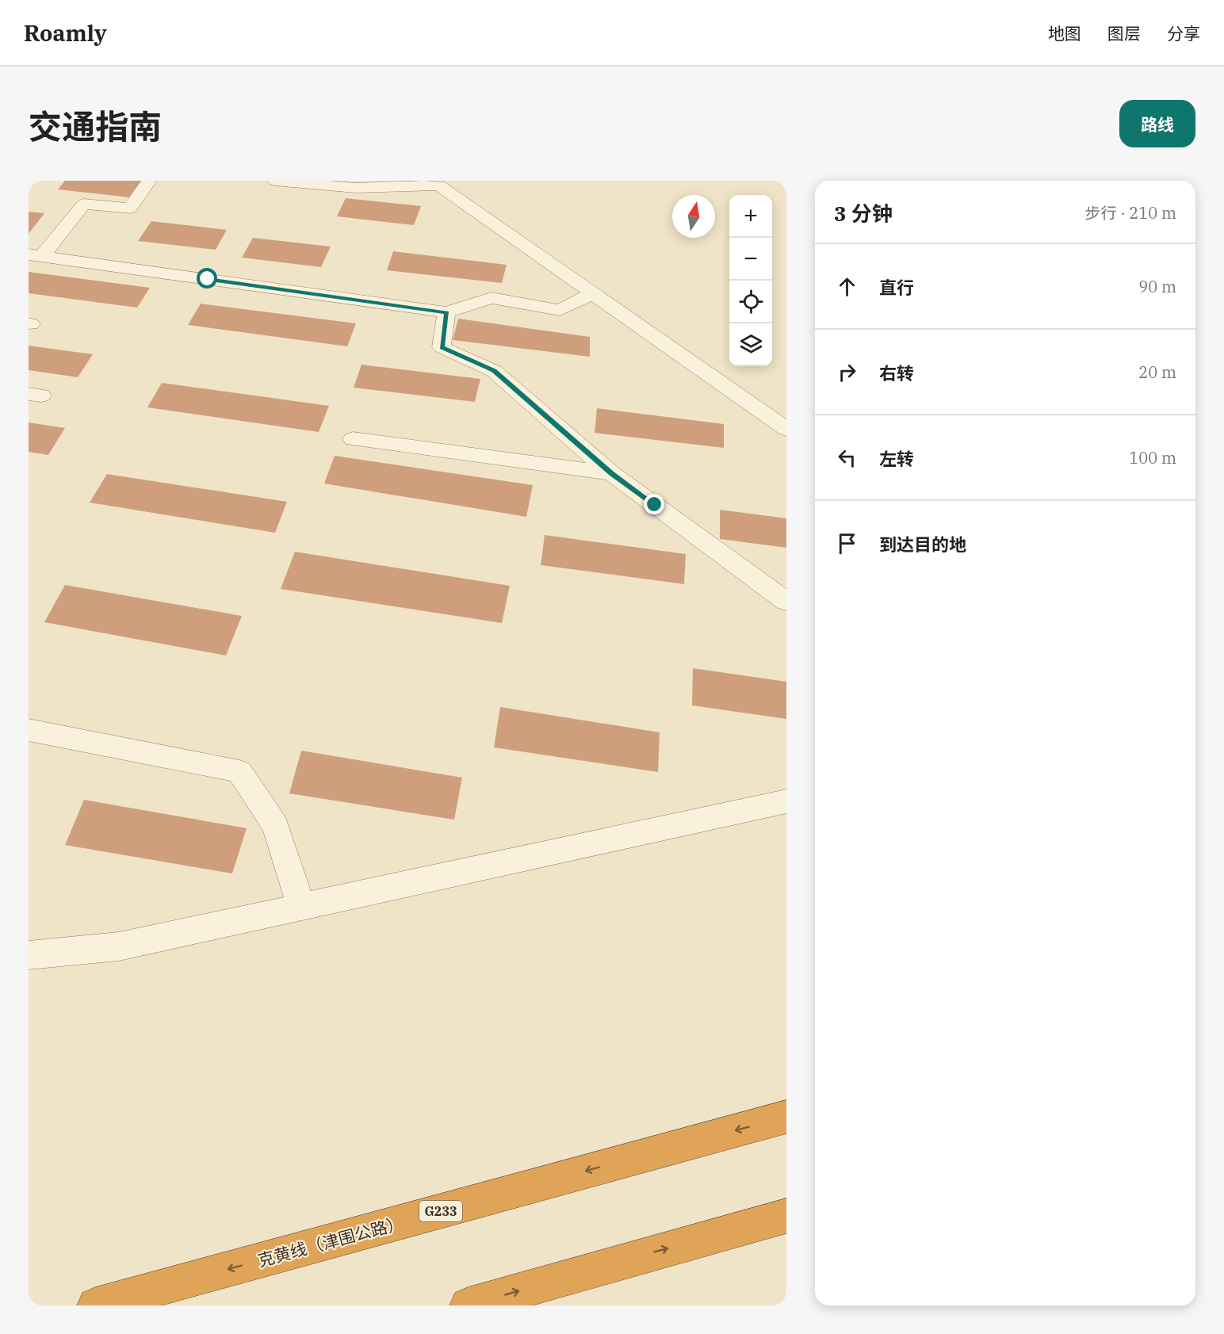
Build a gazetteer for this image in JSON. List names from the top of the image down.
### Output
{
  "streets": {
    "highway": ["G233", "克黄线（津围公路）"]
  },
  "north": "top",
  "page": {
    "header": "Roamly",
    "nav": ["地图", "图层", "分享"],
    "title": "交通指南",
    "buttons": "路线",
    "heading": ["3 分钟", "步行 · 210 m"],
    "map_buttons": ["+", "−"],
    "list": [
      ["直行", "90 m"],
      ["右转", "20 m"],
      ["左转", "100 m"],
      "到达目的地"
    ]
  }
}
